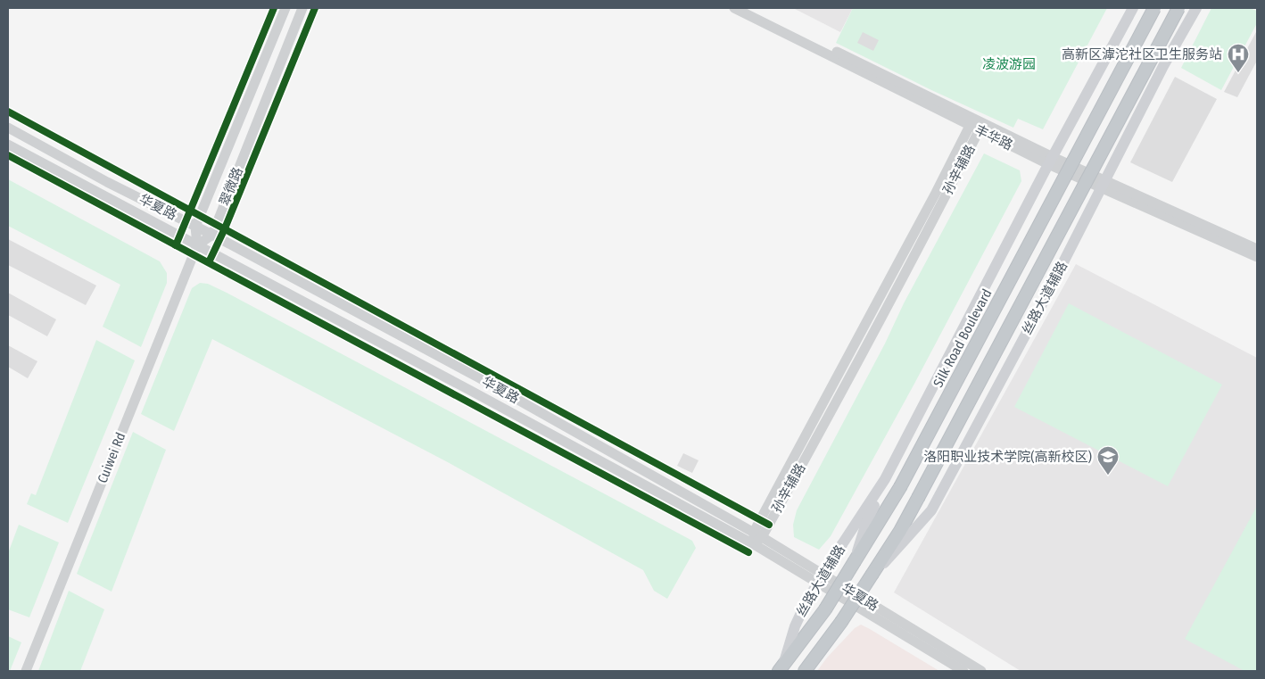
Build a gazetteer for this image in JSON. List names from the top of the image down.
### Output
{
  "streets": {
    "highway": ["Silk Road Boulevard"],
    "main road": ["丝路大道辅路"],
    "street": [
      "丰华路",
      "孙辛辅路",
      "翠微路",
      "华夏路",
      "Cuiwei Rd"
    ]
  },
  "crossings": [
    ["丰华路", "孙辛辅路"],
    ["丰华路", "丝路大道辅路"],
    ["孙辛辅路", "华夏路"],
    ["翠微路", "华夏路"],
    ["翠微路", "Cuiwei Rd"],
    ["华夏路", "Cuiwei Rd"],
    ["丝路大道辅路", "Silk Road Boulevard"]
  ],
  "parks": ["凌波游园"],
  "places": {
    "hospital": ["高新区滹沱社区卫生服务站"],
    "school or university": ["洛阳职业技术学院(高新校区)"]
  }
}
